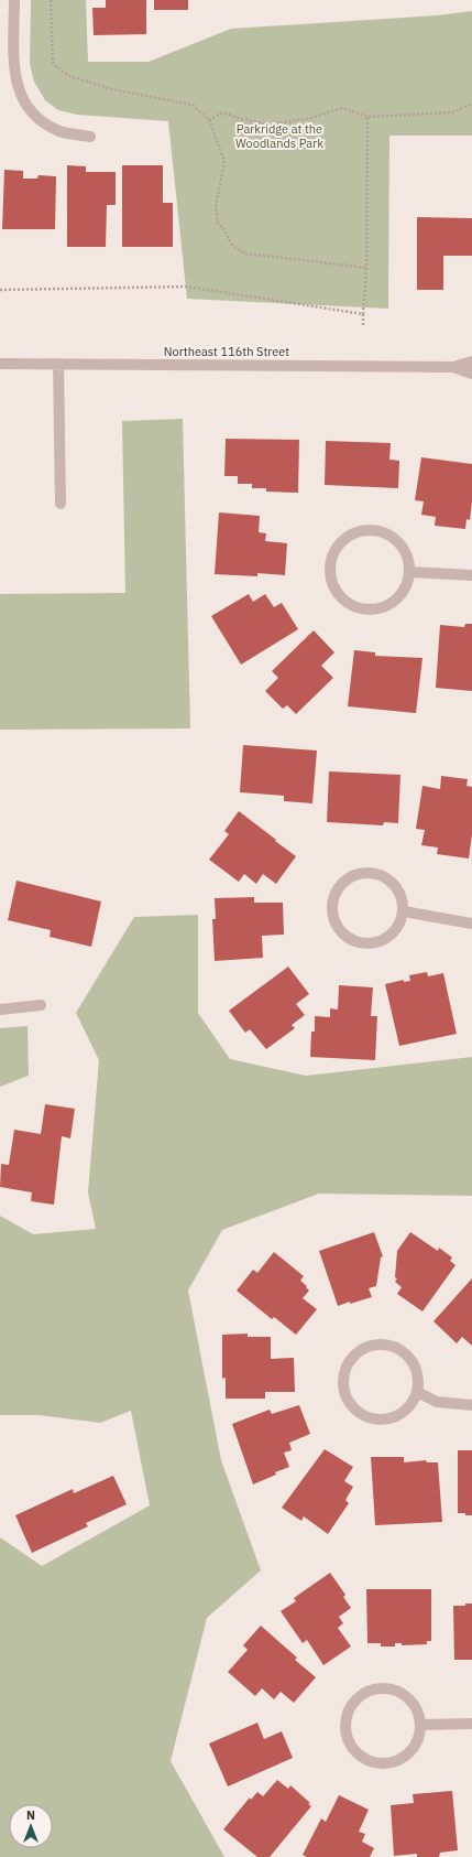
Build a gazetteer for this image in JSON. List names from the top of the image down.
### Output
{
  "streets": {
    "street": ["Northeast 116th Street"]
  },
  "parks": ["Parkridge at the Woodlands Park"],
  "north": "top"
}
